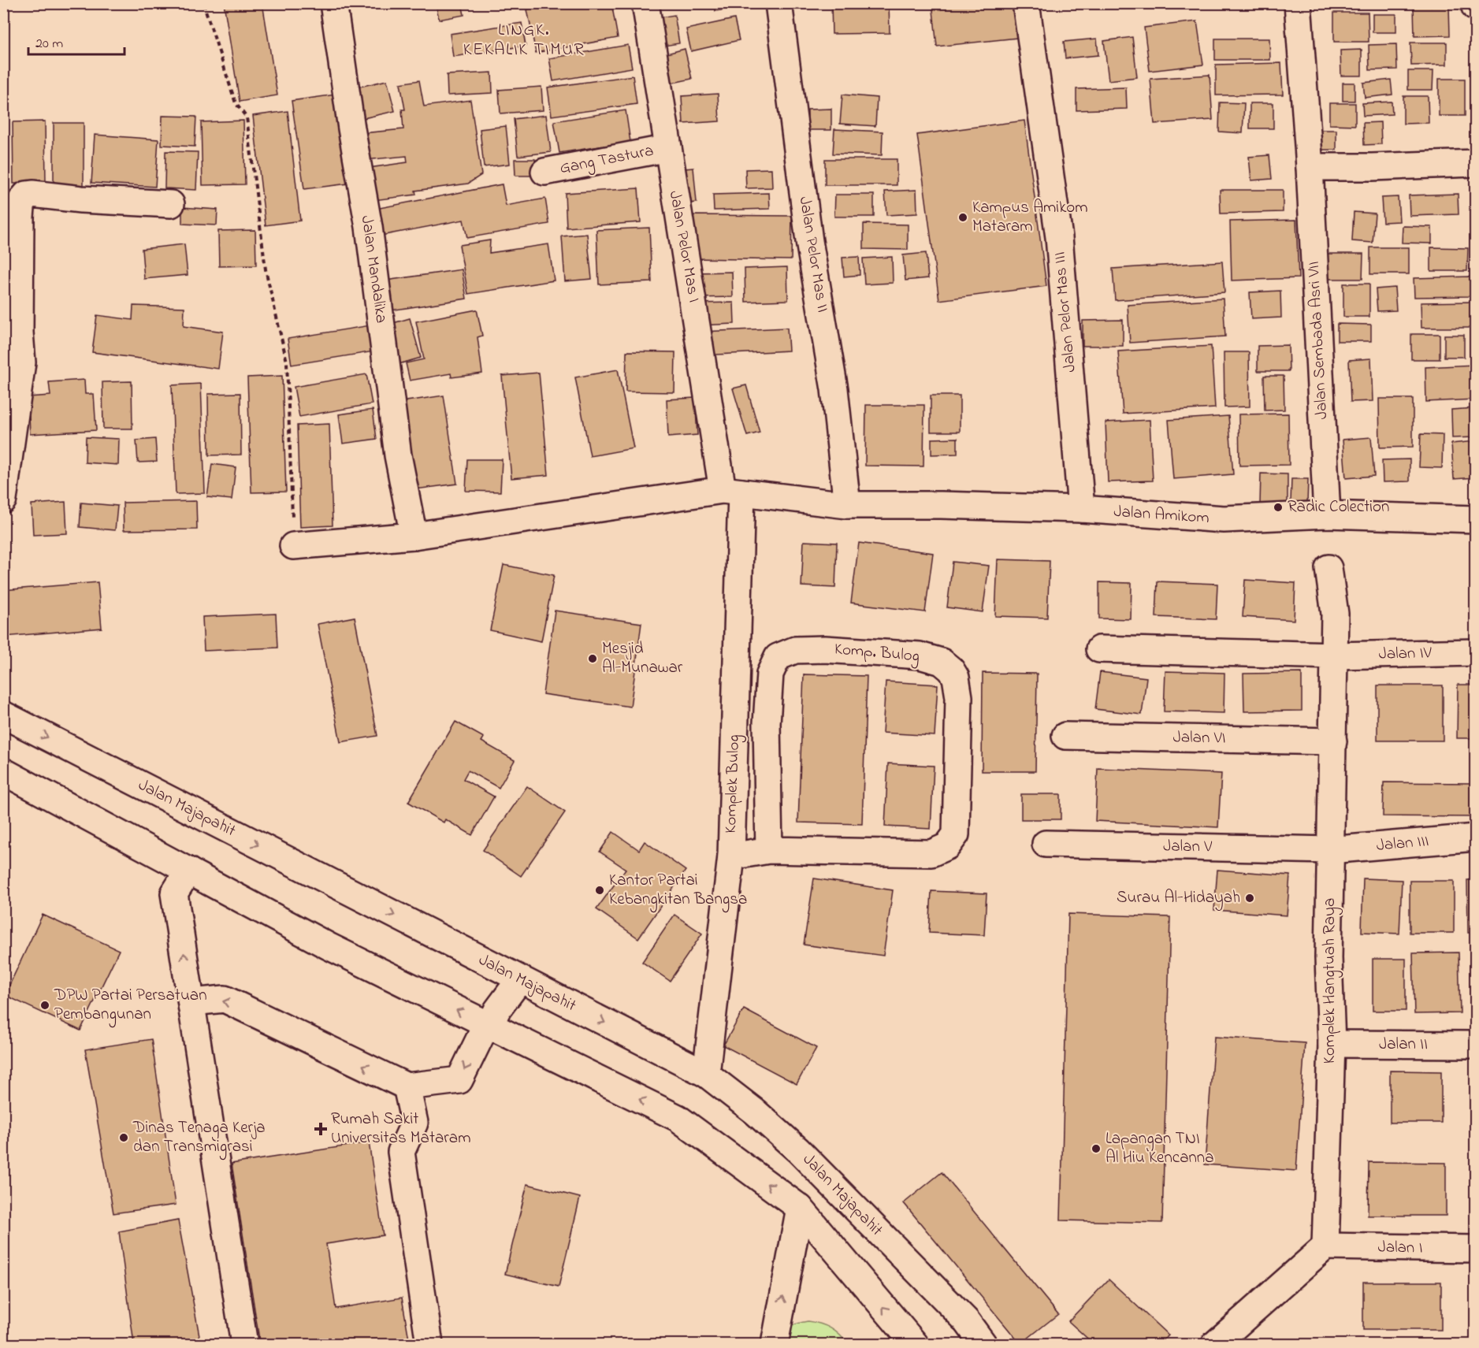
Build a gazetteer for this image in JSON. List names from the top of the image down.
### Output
{
  "streets": {
    "street": [
      "Gang Tastura",
      "Jalan Pelor Mas I",
      "Jalan Pelor Mas II",
      "Jalan Mandalika",
      "Jalan Pelor Mas III",
      "Jalan Sembada Asri VII",
      "Jalan Amikom",
      "Komp. Bulog",
      "Jalan IV",
      "Jalan VI",
      "Komplek Bulog",
      "Jalan Majapahit",
      "Jalan III",
      "Jalan V",
      "Komplek Hangtuah Raya",
      "Jalan II",
      "Jalan I"
    ]
  },
  "crossings": [
    ["Gang Tastura", "Jalan Pelor Mas I"],
    ["Jalan Pelor Mas I", "Jalan Amikom"],
    ["Jalan Pelor Mas I", "Komplek Bulog"],
    ["Jalan Pelor Mas II", "Jalan Amikom"],
    ["Jalan Mandalika", "Jalan Amikom"],
    ["Jalan Pelor Mas III", "Jalan Amikom"],
    ["Jalan Sembada Asri VII", "Jalan Amikom"],
    ["Jalan Amikom", "Komplek Bulog"],
    ["Komp. Bulog", "Komplek Bulog"],
    ["Jalan IV", "Komplek Hangtuah Raya"],
    ["Jalan VI", "Komplek Hangtuah Raya"],
    ["Komplek Bulog", "Jalan Majapahit"],
    ["Jalan III", "Jalan V"],
    ["Jalan III", "Komplek Hangtuah Raya"],
    ["Jalan V", "Komplek Hangtuah Raya"],
    ["Komplek Hangtuah Raya", "Jalan II"],
    ["Komplek Hangtuah Raya", "Jalan I"]
  ],
  "districts": ["LINGK. KEKALIK TIMUR"],
  "places": {
    "other": [
      "Kampus Amikom Mataram",
      "Radic Colection",
      "Mesjid Al-Munawar",
      "Kantor Partai Kebangkitan Bangsa",
      "Surau Al-Hidayah",
      "DPW Partai Persatuan Pembangunan",
      "Dinas Tenaga Kerja dan Transmigrasi",
      "Lapangan TNI Al Hiu Kencanna"
    ],
    "health": ["Rumah Sakit Universitas Mataram"]
  },
  "scale_bar": "20 m"
}
